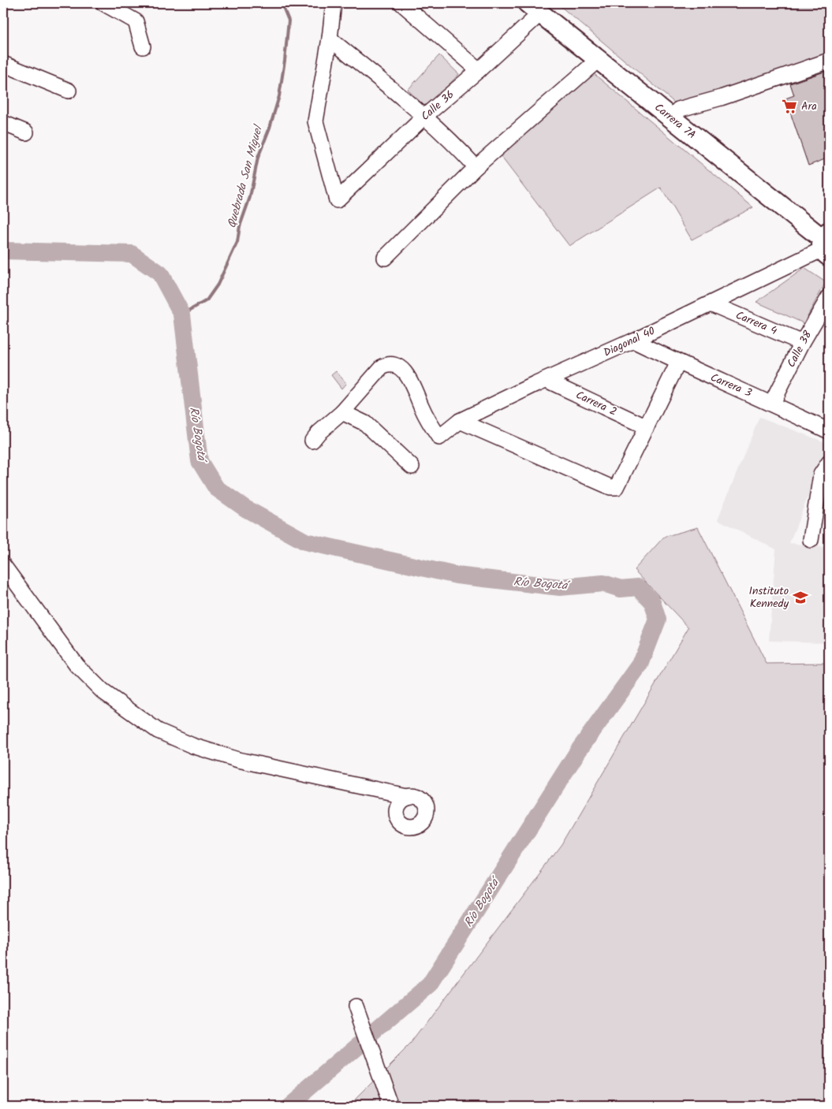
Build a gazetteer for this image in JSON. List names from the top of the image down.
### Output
{
  "streets": {
    "main road": ["Carrera 7A"],
    "street": [
      "Calle 36",
      "Carrera 4",
      "Diagonal 40",
      "Calle 38",
      "Carrera 3",
      "Carrera 2"
    ]
  },
  "crossings": [
    ["Calle 36", "Carrera 7A"],
    ["Carrera 7A", "Diagonal 40"],
    ["Carrera 4", "Diagonal 40"],
    ["Carrera 4", "Calle 38"],
    ["Diagonal 40", "Carrera 3"],
    ["Diagonal 40", "Carrera 2"],
    ["Calle 38", "Carrera 3"]
  ],
  "water": ["Quebrada San Miguel", "Río Bogotá"],
  "places": {
    "supermarket": ["Ara"],
    "school or university": ["Instituto Kennedy"]
  }
}
